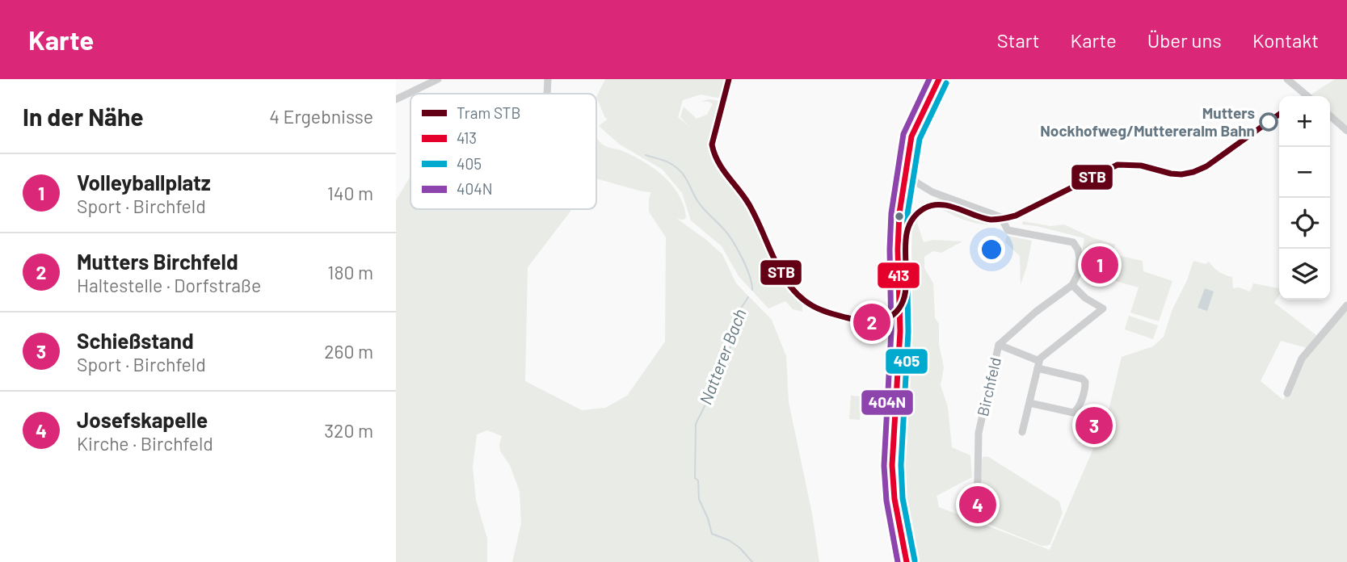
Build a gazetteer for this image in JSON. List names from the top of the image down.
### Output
{
  "streets": {
    "street": ["Birchfeld"]
  },
  "water": ["Natterer Bach"],
  "places": ["Mutters Nockhofweg/Muttereralm Bahn"],
  "lines": [
    "tram line STB",
    "transit line 413",
    "transit line 404N",
    "transit line 405"
  ],
  "legend": [
    "Tram STB",
    "413",
    "405",
    "404N"
  ],
  "page": {
    "header": "Karte",
    "nav": [
      "Start",
      "Karte",
      "Über uns",
      "Kontakt"
    ],
    "heading": ["In der Nähe", "4 Ergebnisse"],
    "map_buttons": ["+", "−"],
    "list": [
      {
        "mark": "1",
        "name": "Volleyballplatz",
        "note": "Sport · Birchfeld",
        "value": "140 m"
      },
      {
        "mark": "2",
        "name": "Mutters Birchfeld",
        "note": "Haltestelle · Dorfstraße",
        "value": "180 m"
      },
      {
        "mark": "3",
        "name": "Schießstand",
        "note": "Sport · Birchfeld",
        "value": "260 m"
      },
      {
        "mark": "4",
        "name": "Josefskapelle",
        "note": "Kirche · Birchfeld",
        "value": "320 m"
      }
    ],
    "pins": [
      "1",
      "2",
      "3",
      "4"
    ]
  }
}
